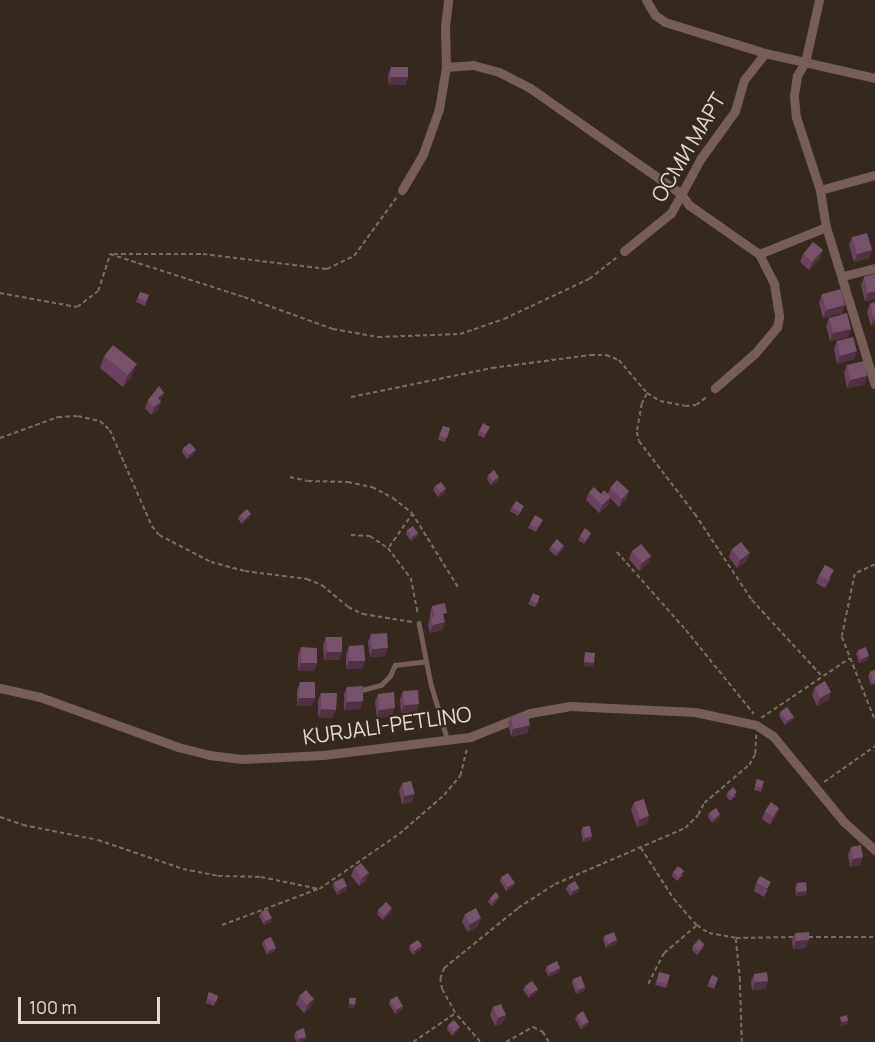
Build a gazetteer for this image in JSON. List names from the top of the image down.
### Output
{
  "streets": {
    "street": ["ОСМИ МАРТ", "KURJALI-PETLINO"]
  },
  "scale_bar": "100 m"
}
